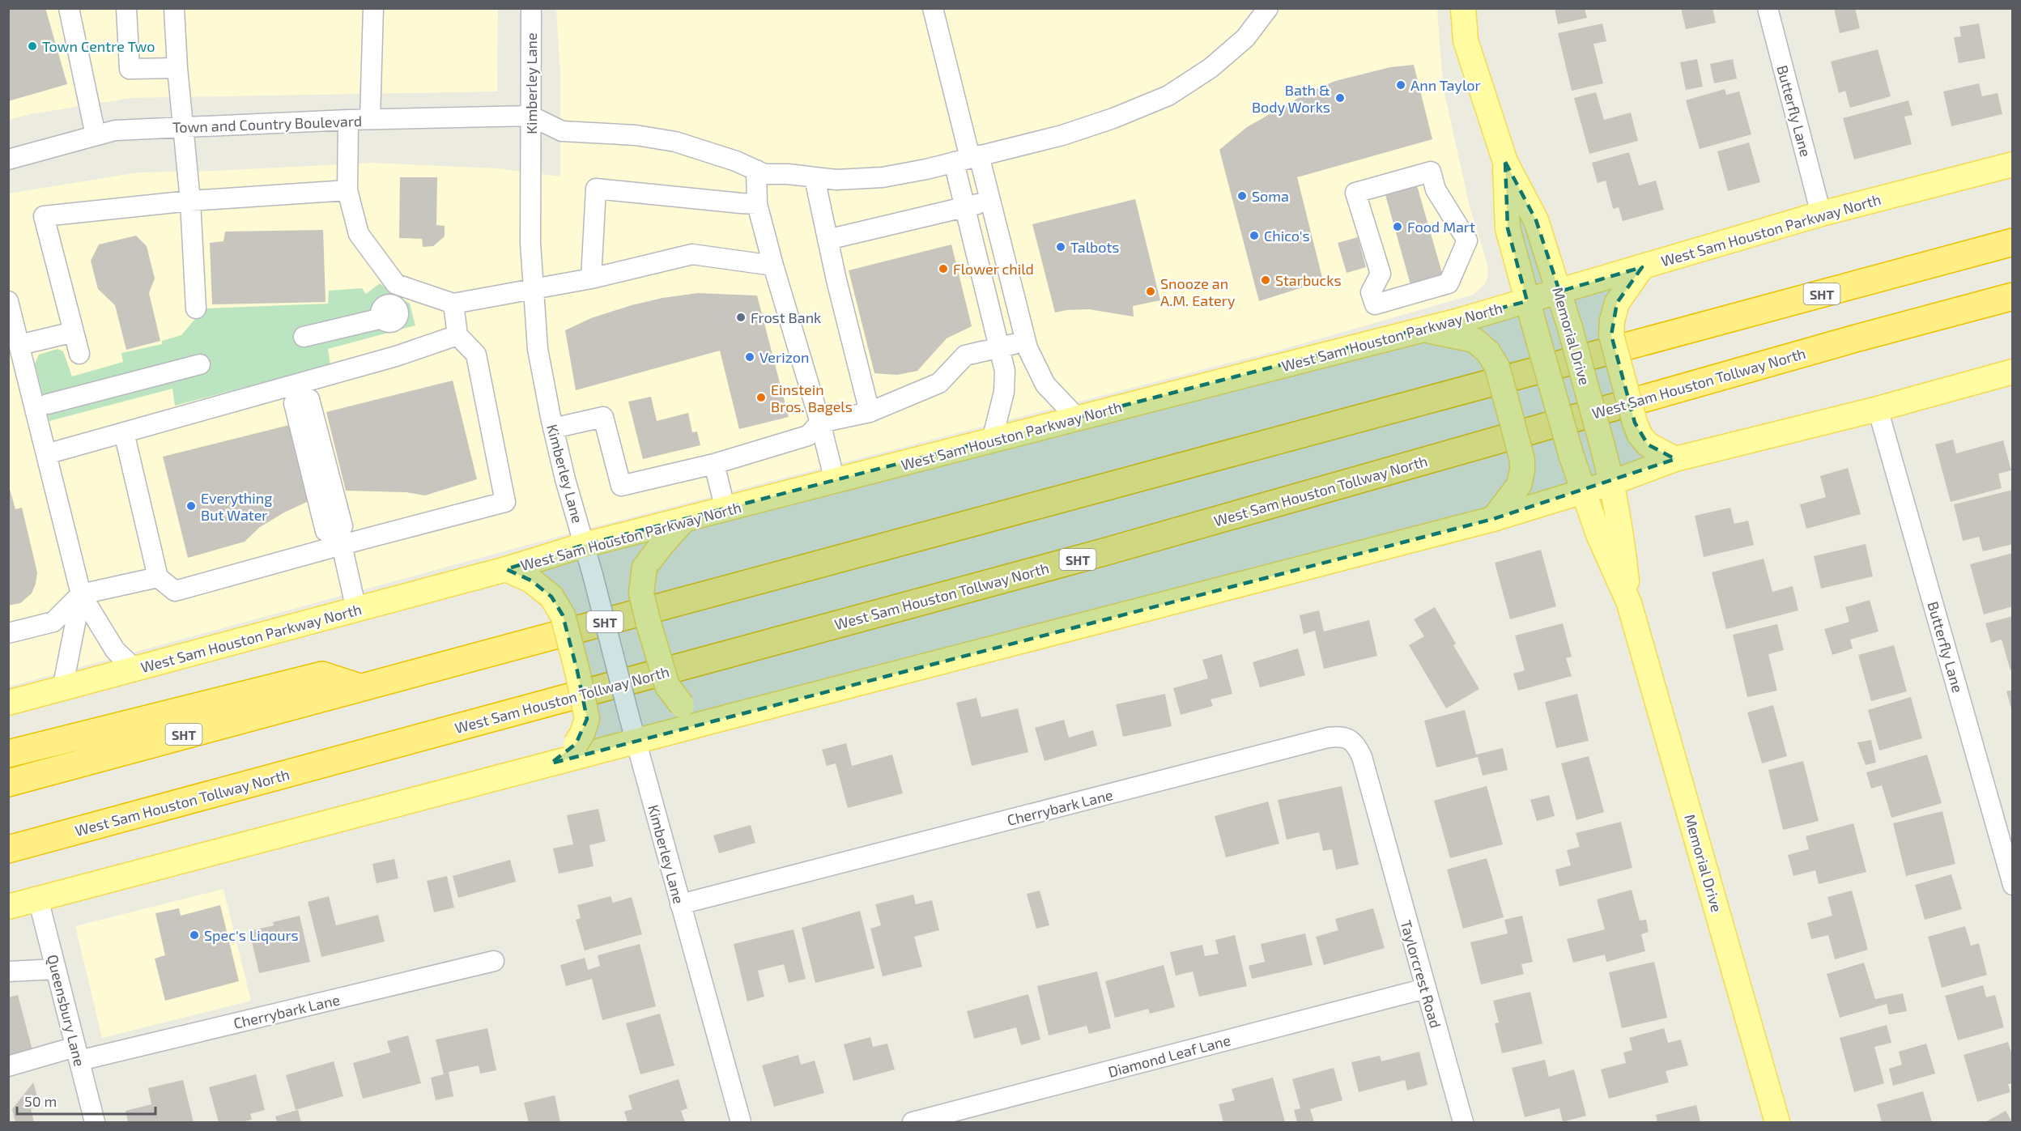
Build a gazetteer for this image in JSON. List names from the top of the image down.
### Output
{
  "streets": {
    "highway": ["SHT", "West Sam Houston Tollway North"],
    "main road": ["West Sam Houston Parkway North", "Memorial Drive"],
    "street": [
      "Kimberley Lane",
      "Butterfly Lane",
      "Town and Country Boulevard",
      "Cherrybark Lane",
      "Taylorcrest Road",
      "Queensbury Lane",
      "Diamond Leaf Lane"
    ]
  },
  "crossings": [
    ["Kimberley Lane", "Town and Country Boulevard"],
    ["Kimberley Lane", "West Sam Houston Parkway North"],
    ["Kimberley Lane", "Cherrybark Lane"],
    ["Butterfly Lane", "West Sam Houston Parkway North"],
    ["West Sam Houston Parkway North", "Memorial Drive"],
    ["Cherrybark Lane", "Taylorcrest Road"],
    ["Cherrybark Lane", "Queensbury Lane"],
    ["Taylorcrest Road", "Diamond Leaf Lane"]
  ],
  "places": [
    "Town Centre Two",
    "Ann Taylor",
    "Bath & Body Works",
    "Soma",
    "Food Mart",
    "Chico's",
    "Talbots",
    "Flower child",
    "Starbucks",
    "Snooze an A.M. Eatery",
    "Frost Bank",
    "Verizon",
    "Einstein Bros. Bagels",
    "Everything But Water",
    "Spec's Liqours"
  ],
  "scale_bar": "50 m"
}
